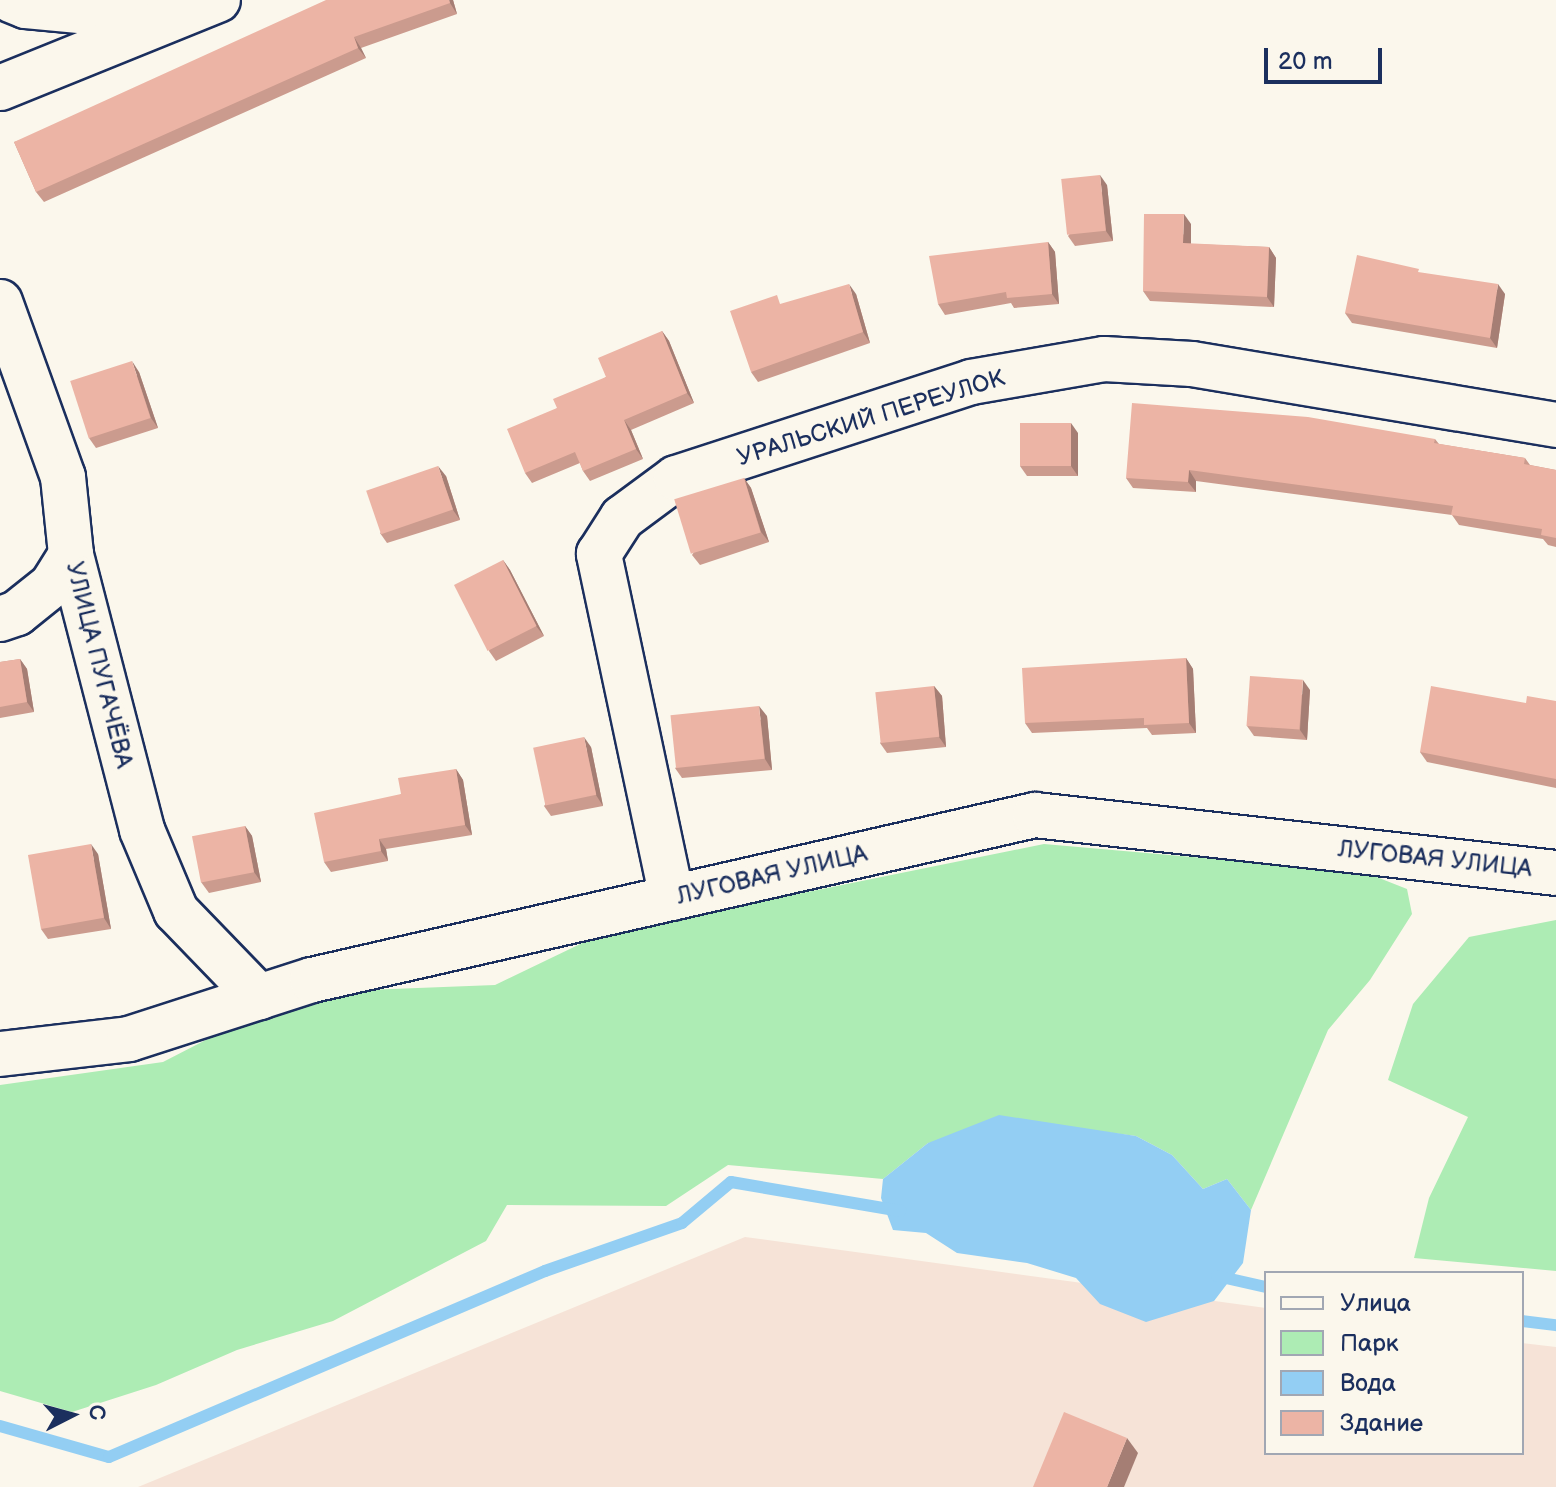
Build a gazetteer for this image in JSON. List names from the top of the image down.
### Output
{
  "streets": {
    "street": ["УРАЛЬСКИЙ ПЕРЕУЛОК", "УЛИЦА ПУГАЧЁВА", "ЛУГОВАЯ УЛИЦА"]
  },
  "crossings": [
    ["УРАЛЬСКИЙ ПЕРЕУЛОК", "ЛУГОВАЯ УЛИЦА"],
    ["УЛИЦА ПУГАЧЁВА", "ЛУГОВАЯ УЛИЦА"]
  ],
  "legend": [
    "Улица",
    "Парк",
    "Вода",
    "Здание"
  ],
  "scale_bar": "20 m",
  "north": "right"
}
